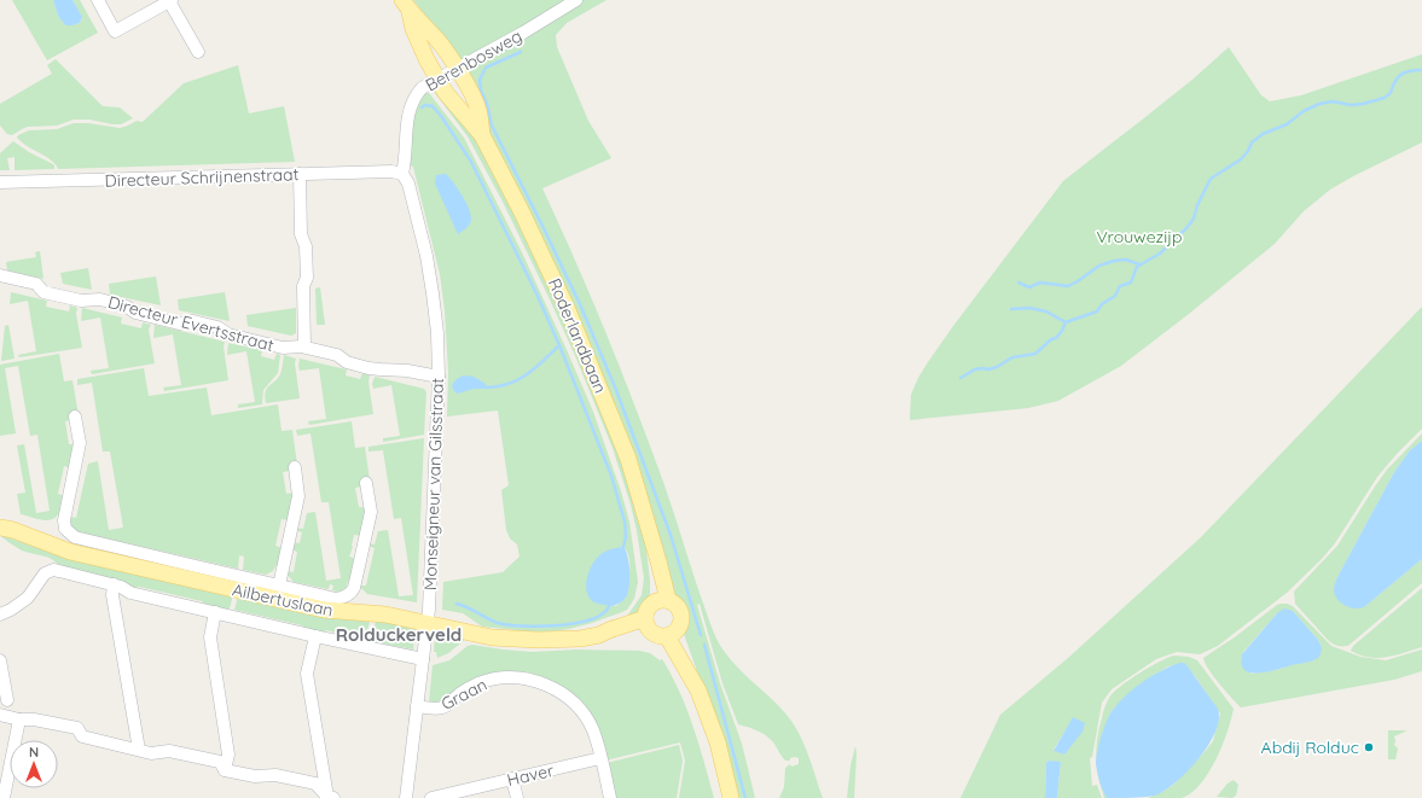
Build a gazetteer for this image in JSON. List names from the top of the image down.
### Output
{
  "streets": {
    "main road": ["Roderlandbaan", "Ailbertuslaan"],
    "street": [
      "Berenbosweg",
      "Directeur Schrijnenstraat",
      "Directeur Evertsstraat",
      "Monseigneur van Gilsstraat",
      "Graan",
      "Haver"
    ]
  },
  "crossings": [
    ["Berenbosweg", "Directeur Schrijnenstraat"],
    ["Berenbosweg", "Roderlandbaan"],
    ["Berenbosweg", "Monseigneur van Gilsstraat"],
    ["Directeur Schrijnenstraat", "Monseigneur van Gilsstraat"],
    ["Directeur Evertsstraat", "Monseigneur van Gilsstraat"],
    ["Roderlandbaan", "Ailbertuslaan"],
    ["Monseigneur van Gilsstraat", "Ailbertuslaan"],
    ["Monseigneur van Gilsstraat", "Graan"],
    ["Graan", "Haver"]
  ],
  "districts": ["Rolduckerveld"],
  "parks": ["Vrouwezijp"],
  "places": ["Abdij Rolduc"],
  "north": "top"
}
